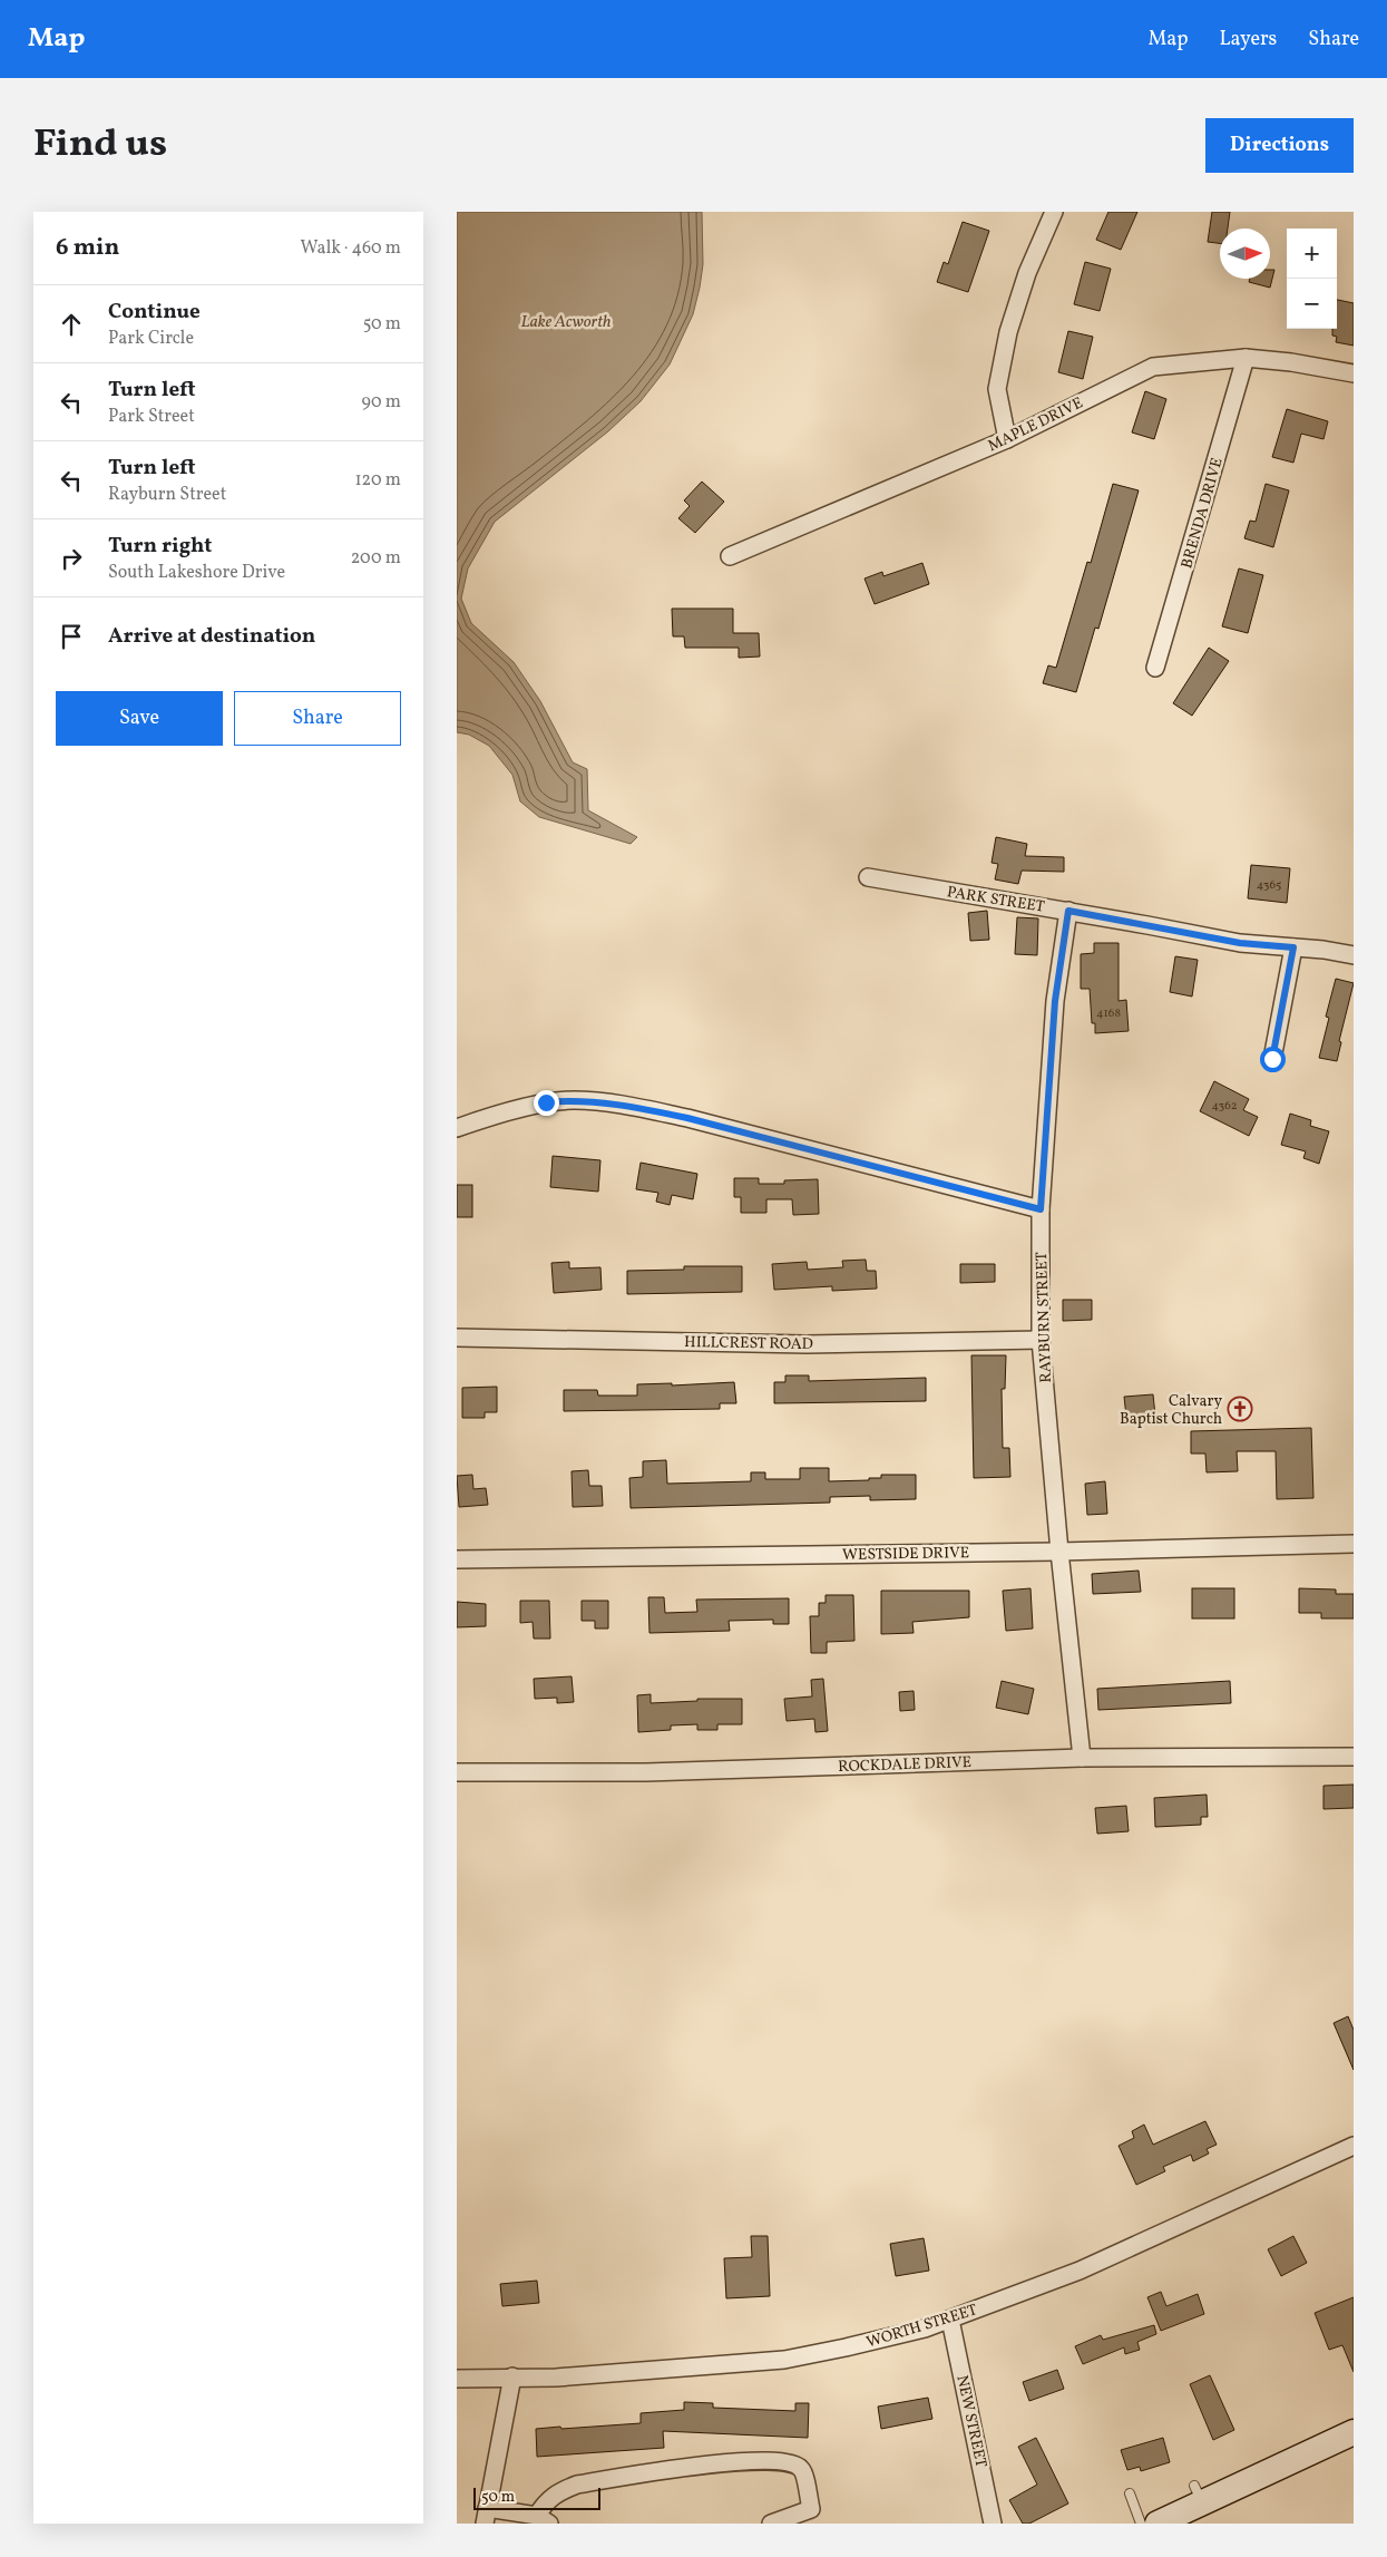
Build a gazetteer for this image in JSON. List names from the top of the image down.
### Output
{
  "streets": {
    "street": [
      "MAPLE DRIVE",
      "BRENDA DRIVE",
      "PARK STREET",
      "RAYBURN STREET",
      "HILLCREST ROAD",
      "WESTSIDE DRIVE",
      "ROCKDALE DRIVE",
      "WORTH STREET",
      "NEW STREET"
    ]
  },
  "crossings": [
    ["MAPLE DRIVE", "BRENDA DRIVE"],
    ["PARK STREET", "RAYBURN STREET"],
    ["RAYBURN STREET", "HILLCREST ROAD"],
    ["RAYBURN STREET", "WESTSIDE DRIVE"],
    ["RAYBURN STREET", "ROCKDALE DRIVE"],
    ["WORTH STREET", "NEW STREET"]
  ],
  "water": ["Lake Acworth"],
  "places": {
    "church": ["Calvary Baptist Church"]
  },
  "house_numbers": ["4365", "4168", "4362"],
  "scale_bar": "50 m",
  "north": "right",
  "page": {
    "header": "Map",
    "nav": ["Map", "Layers", "Share"],
    "title": "Find us",
    "buttons": [
      "Directions",
      ["Save", "Share"]
    ],
    "heading": ["6 min", "Walk · 460 m"],
    "map_buttons": ["+", "−"],
    "list": [
      ["Continue", "Park Circle", "50 m"],
      ["Turn left", "Park Street", "90 m"],
      ["Turn left", "Rayburn Street", "120 m"],
      ["Turn right", "South Lakeshore Drive", "200 m"],
      "Arrive at destination"
    ],
    "scale": "50 m"
  }
}
